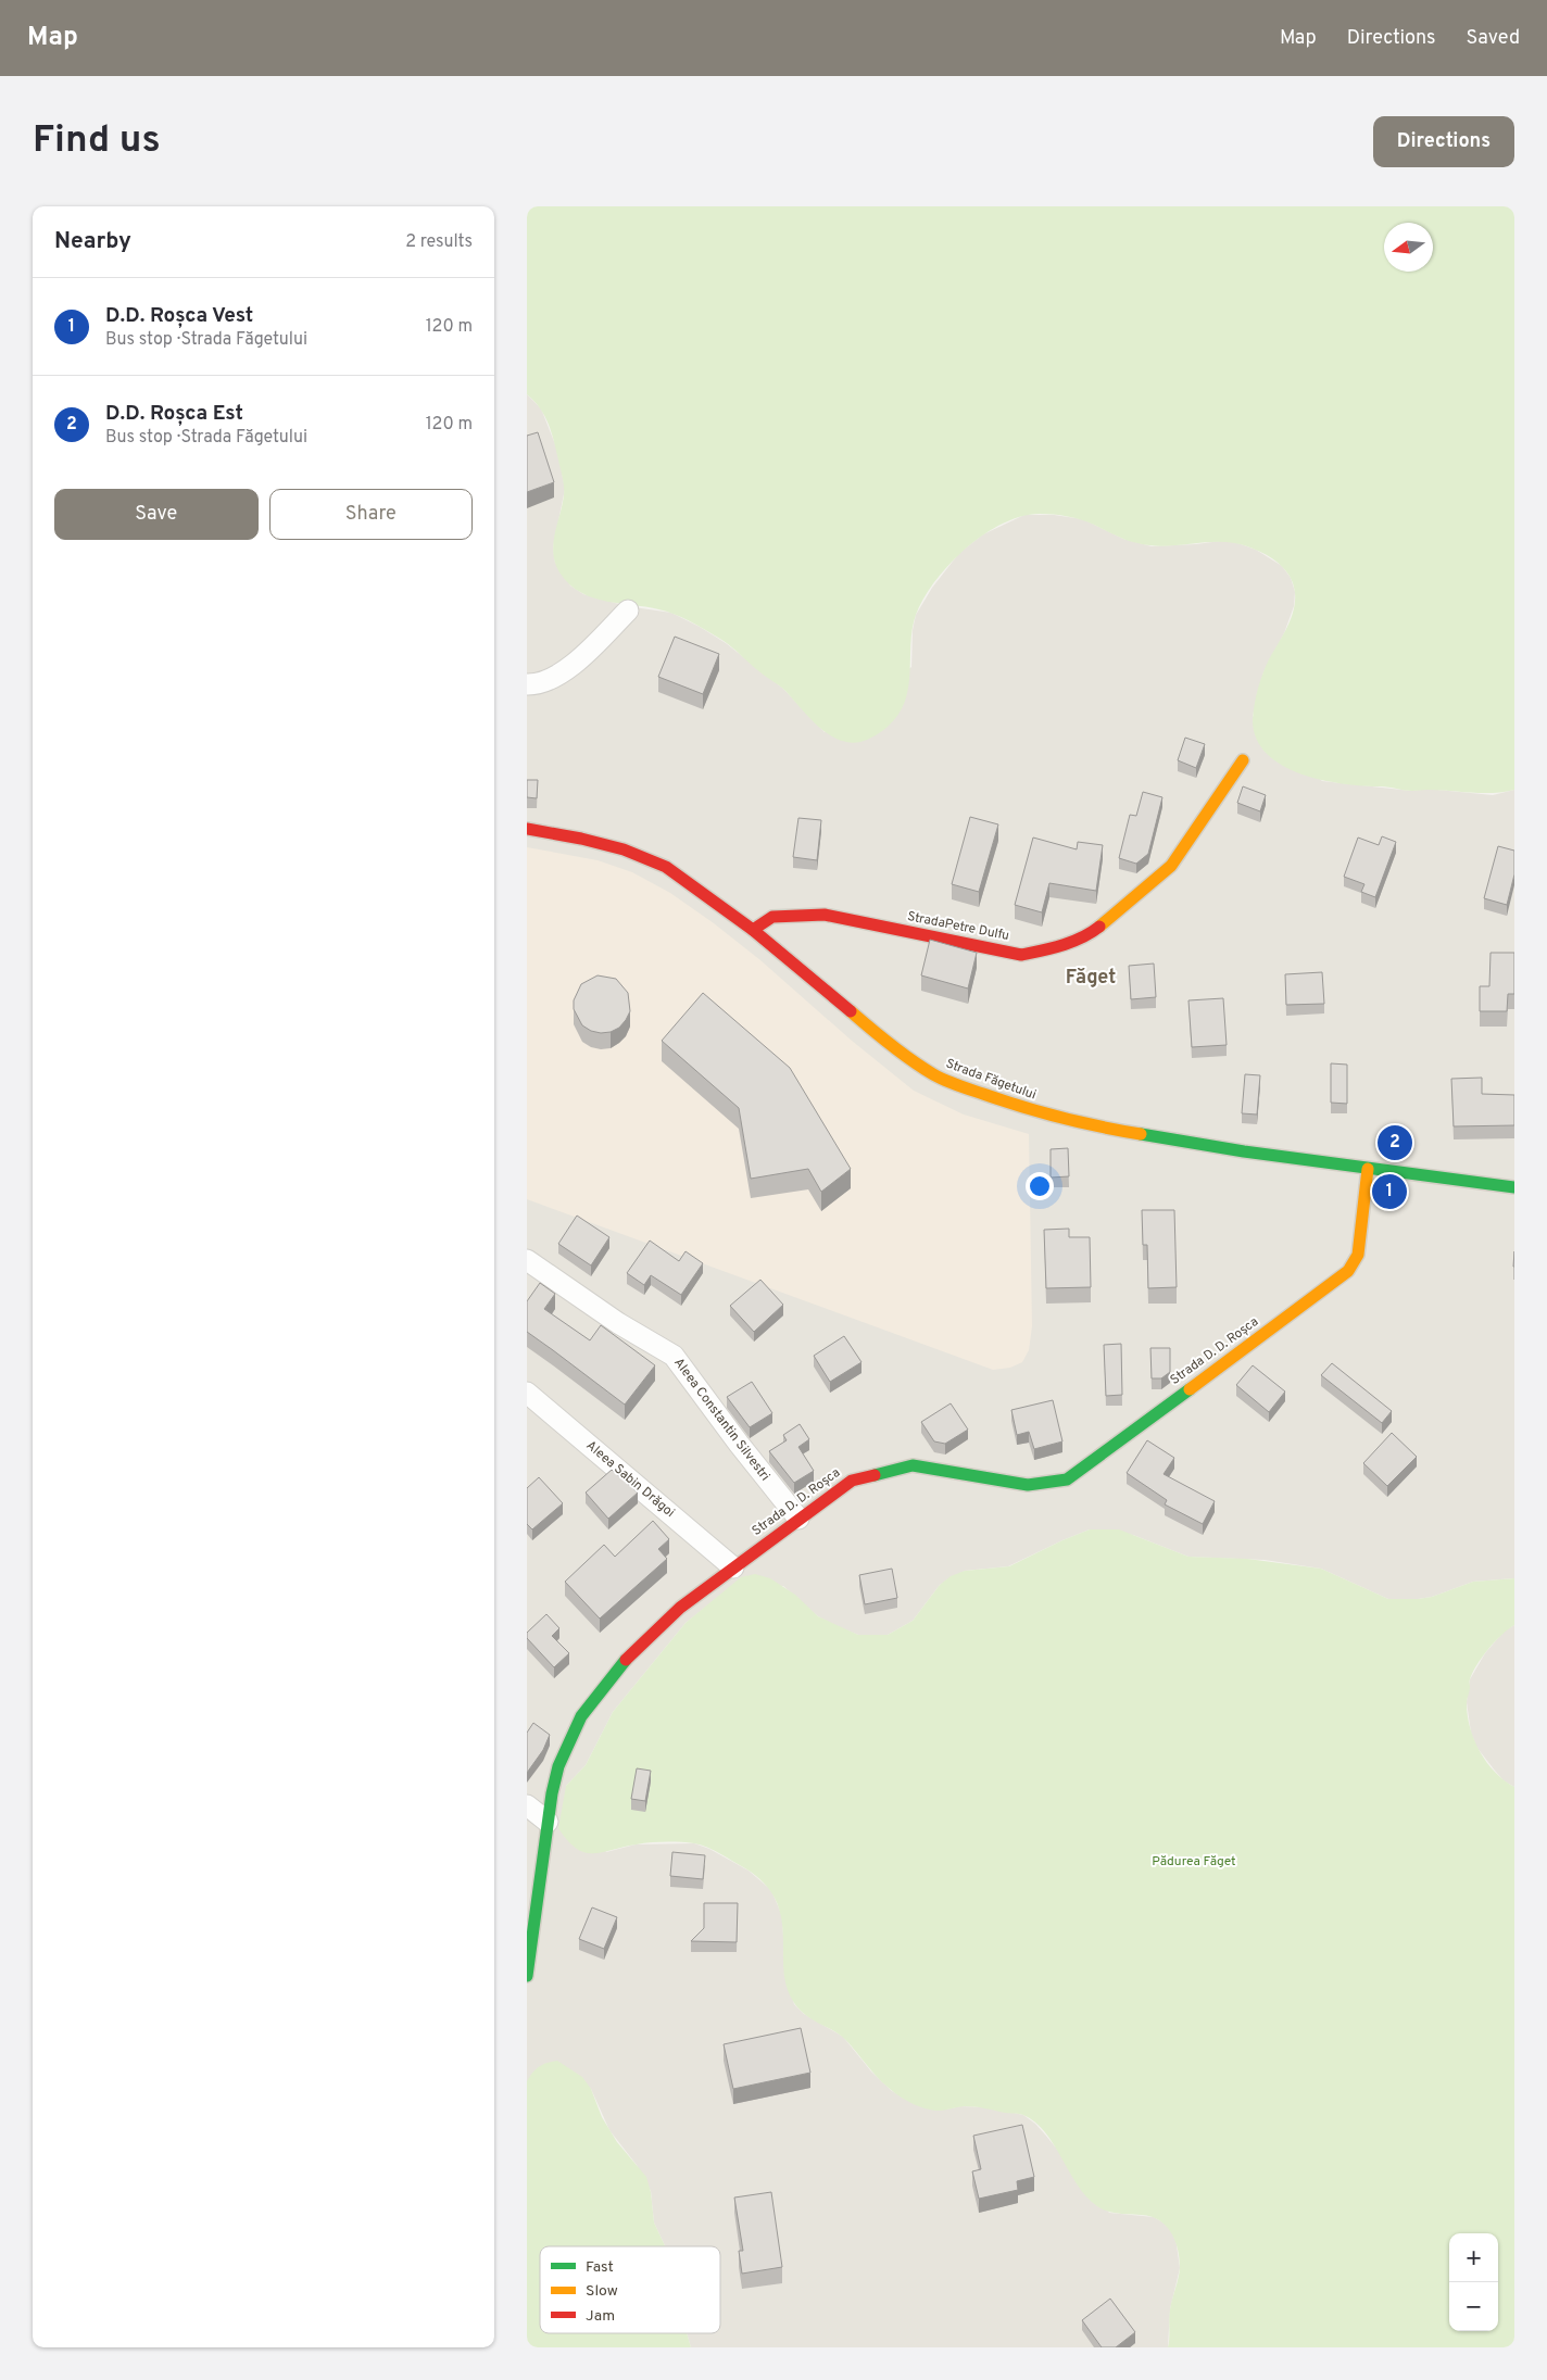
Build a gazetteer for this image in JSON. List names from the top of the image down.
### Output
{
  "streets": {
    "street": [
      "StradaPetre Dulfu",
      "Strada Făgetului",
      "Strada D. D. Roșca",
      "Aleea Constantin Silvestri",
      "Aleea Sabin Drăgoi"
    ]
  },
  "crossings": [
    ["StradaPetre Dulfu", "Strada Făgetului"],
    ["Strada Făgetului", "Strada D. D. Roșca"],
    ["Strada D. D. Roșca", "Aleea Constantin Silvestri"],
    ["Strada D. D. Roșca", "Aleea Sabin Drăgoi"]
  ],
  "districts": ["Făget"],
  "parks": ["Pădurea Făget"],
  "legend": ["Fast", "Slow", "Jam"],
  "north": "left",
  "page": {
    "header": "Map",
    "nav": ["Map", "Directions", "Saved"],
    "buttons": [
      "Directions",
      ["Save", "Share"]
    ],
    "title": "Find us",
    "heading": ["Nearby", "2 results"],
    "list": [
      {
        "mark": "1",
        "name": "D.D. Roșca Vest",
        "note": "Bus stop · Strada Făgetului",
        "value": "120 m"
      },
      {
        "mark": "2",
        "name": "D.D. Roșca Est",
        "note": "Bus stop · Strada Făgetului",
        "value": "120 m"
      }
    ],
    "pins": ["2", "1"],
    "map_buttons": ["+", "−"]
  }
}
